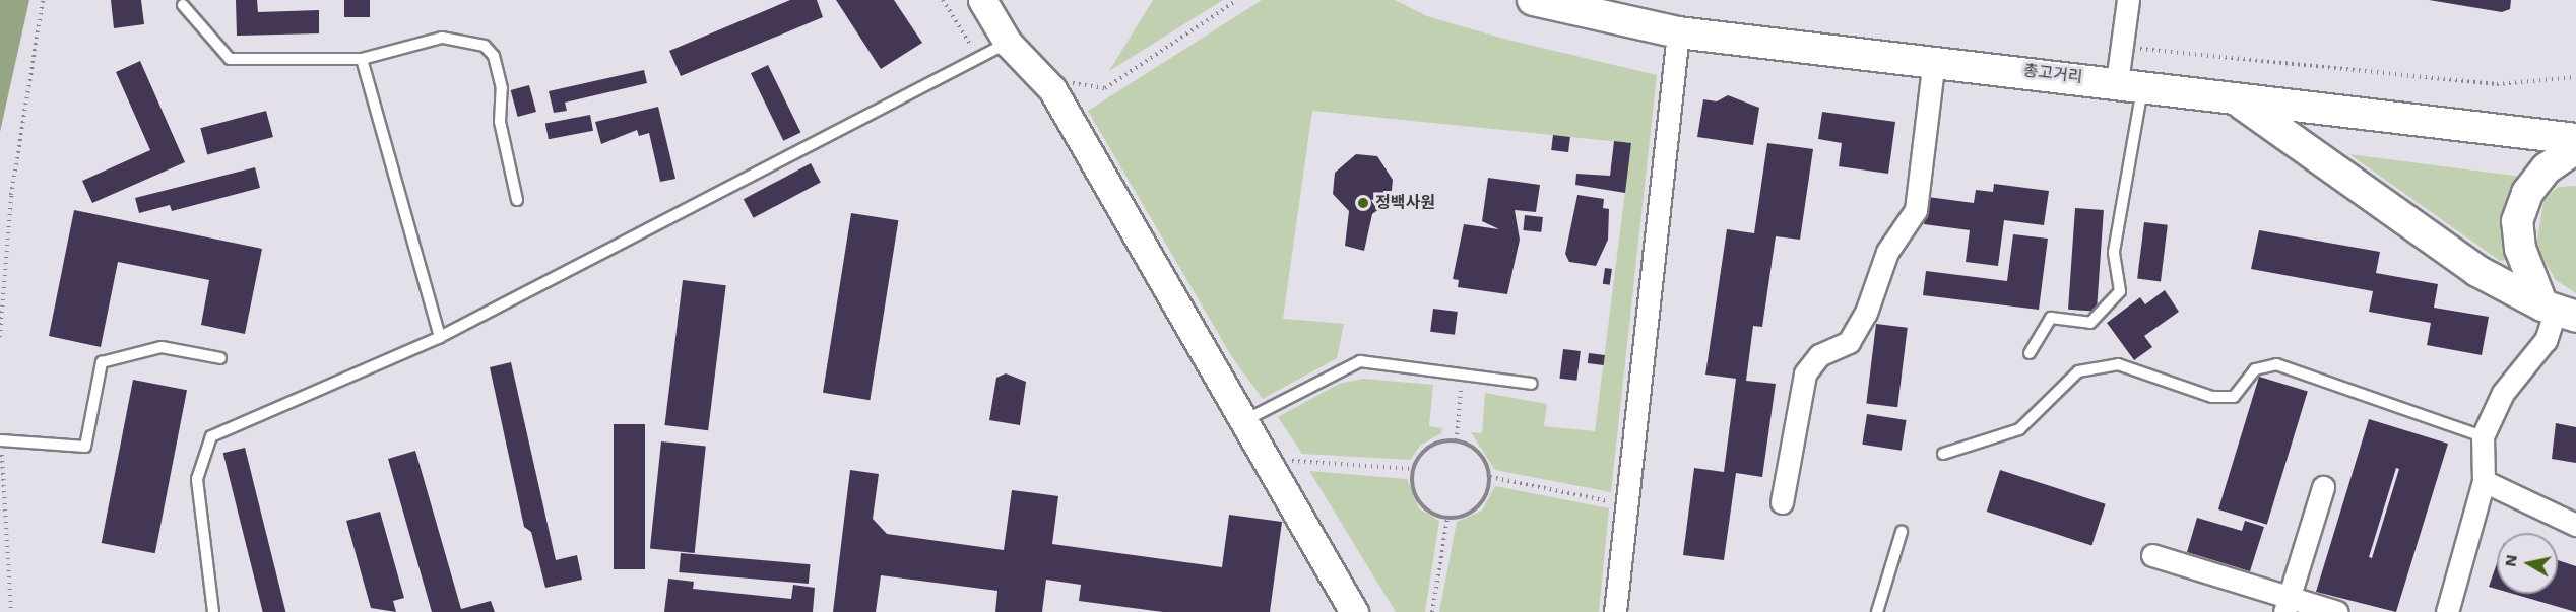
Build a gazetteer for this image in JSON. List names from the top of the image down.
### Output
{
  "streets": {
    "main road": ["총고거리"]
  },
  "places": ["정백사원"],
  "north": "left"
}
